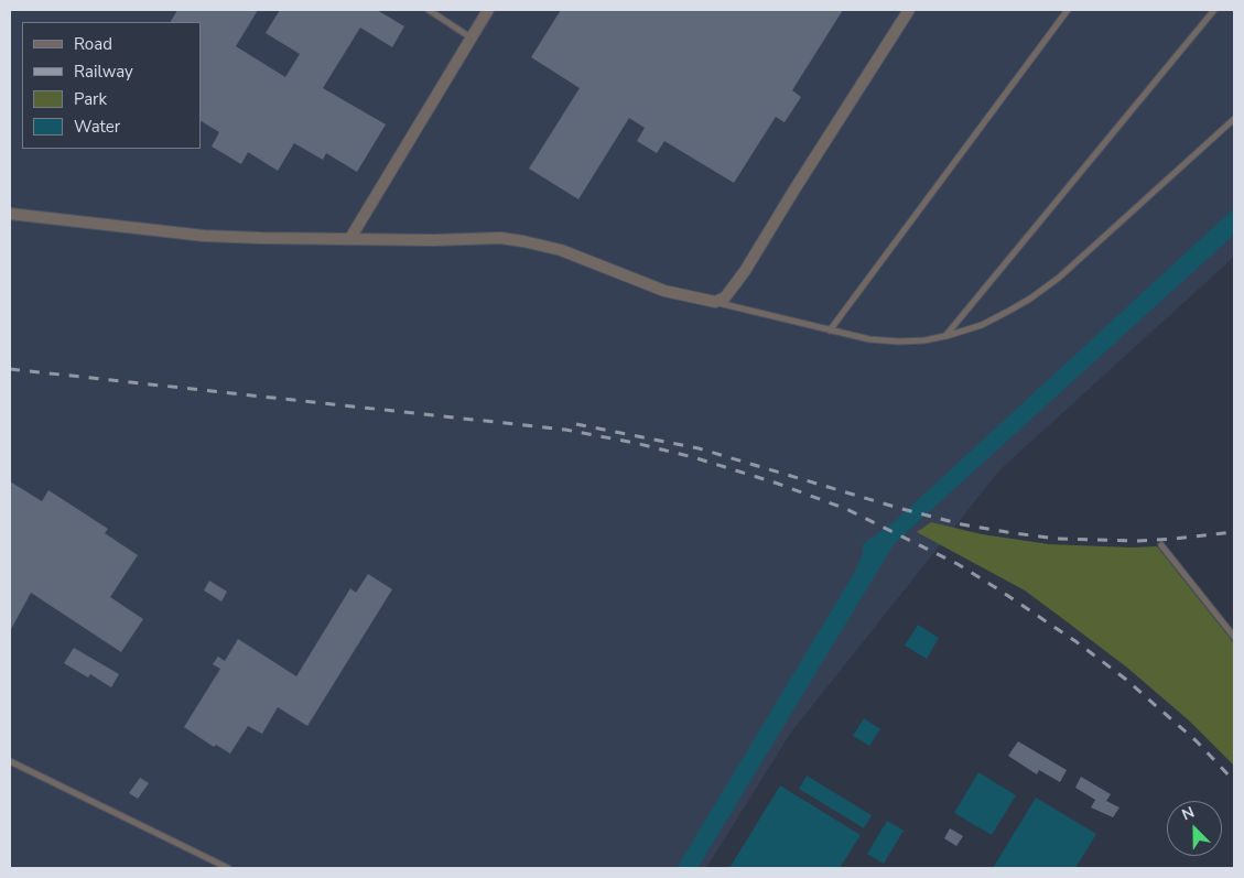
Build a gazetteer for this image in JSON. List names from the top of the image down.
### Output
{
  "legend": [
    "Road",
    "Railway",
    "Park",
    "Water"
  ],
  "north": "top left"
}
